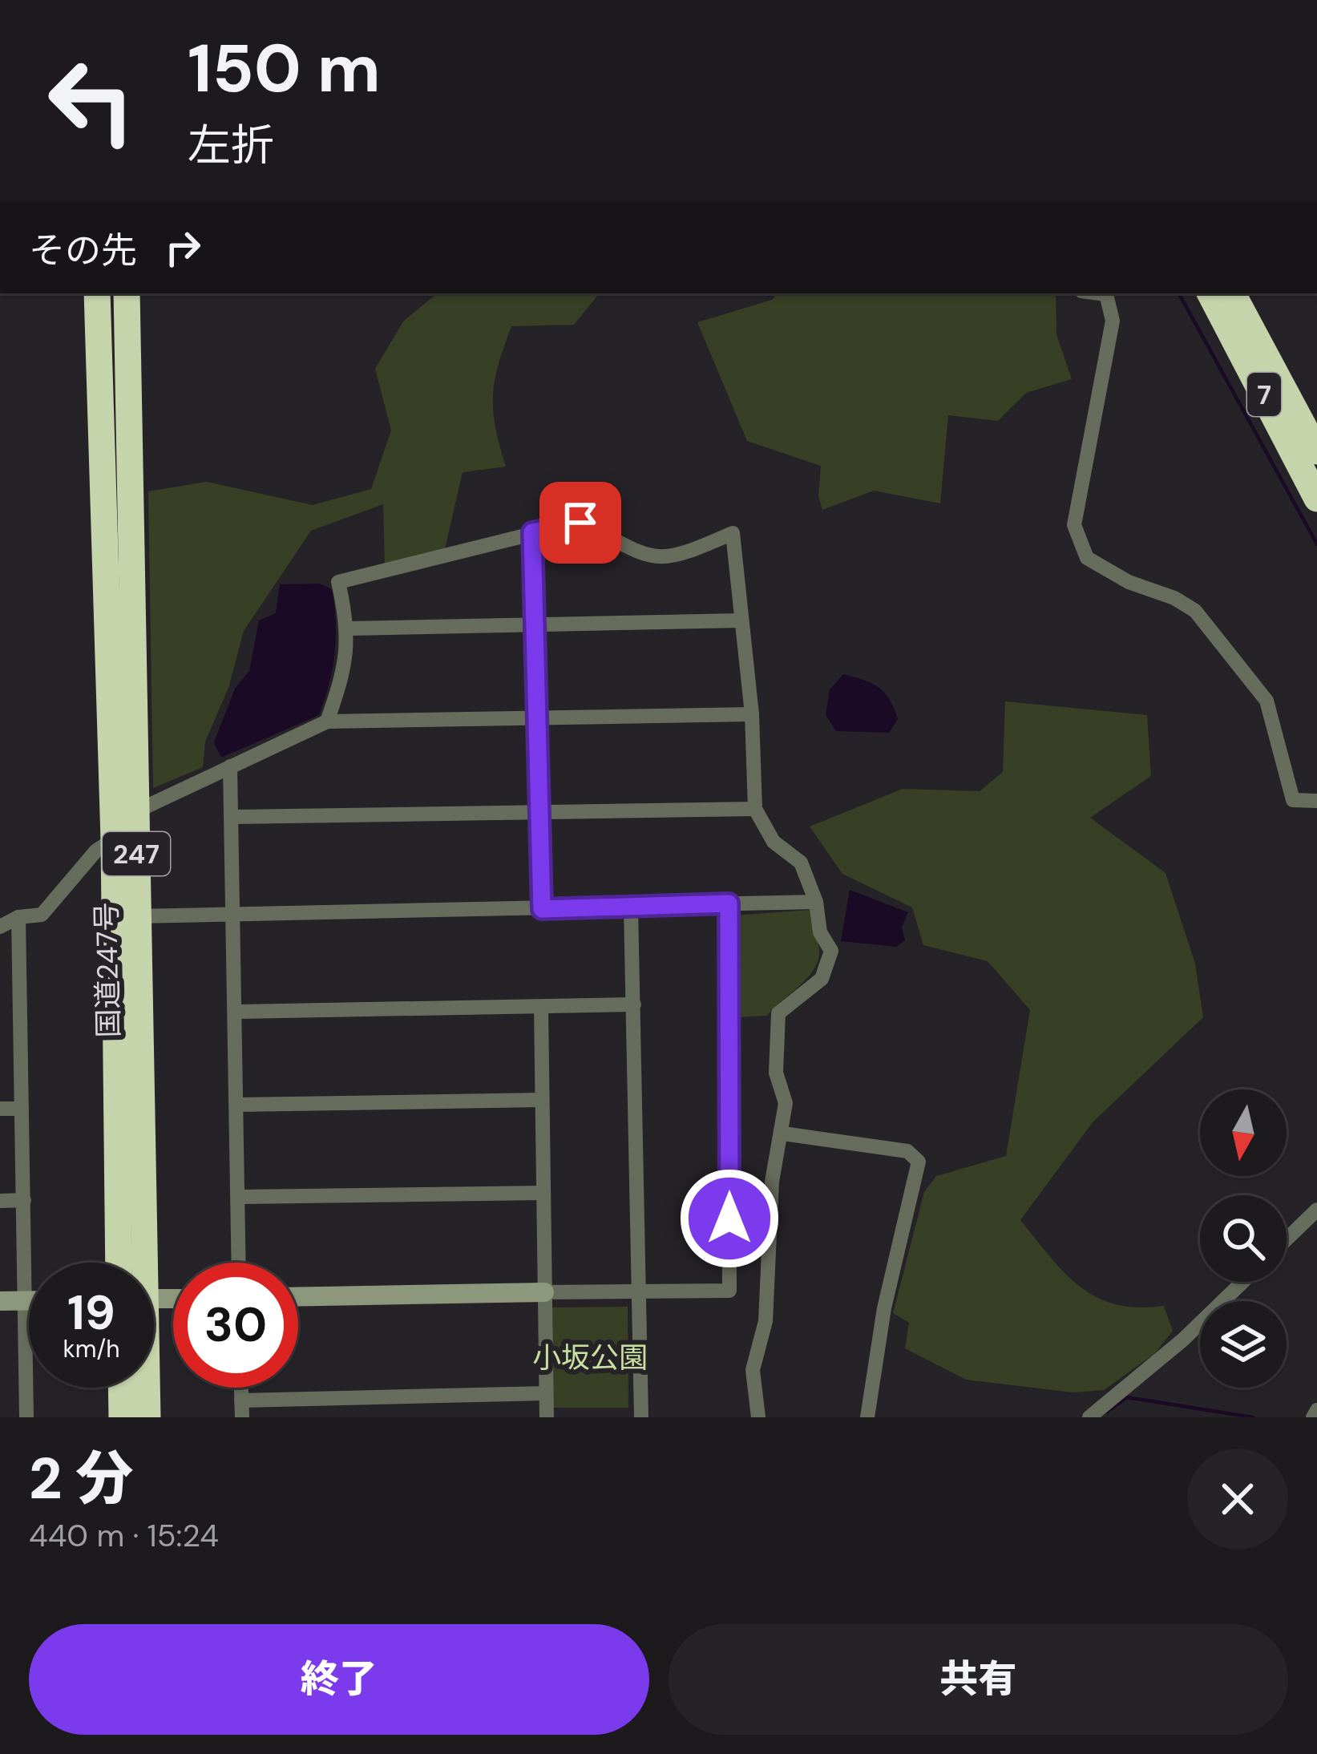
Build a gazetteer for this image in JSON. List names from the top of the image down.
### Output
{
  "streets": {
    "highway": ["7", "247", "国道247号"]
  },
  "parks": ["小坂公園"],
  "north": "bottom",
  "page": {
    "turn": ["150 m", "左折"],
    "then": "その先",
    "speed": "19 km/h",
    "limit": "30",
    "heading": ["2 分", "440 m · 15:24"],
    "buttons": ["終了", "共有"]
  }
}
